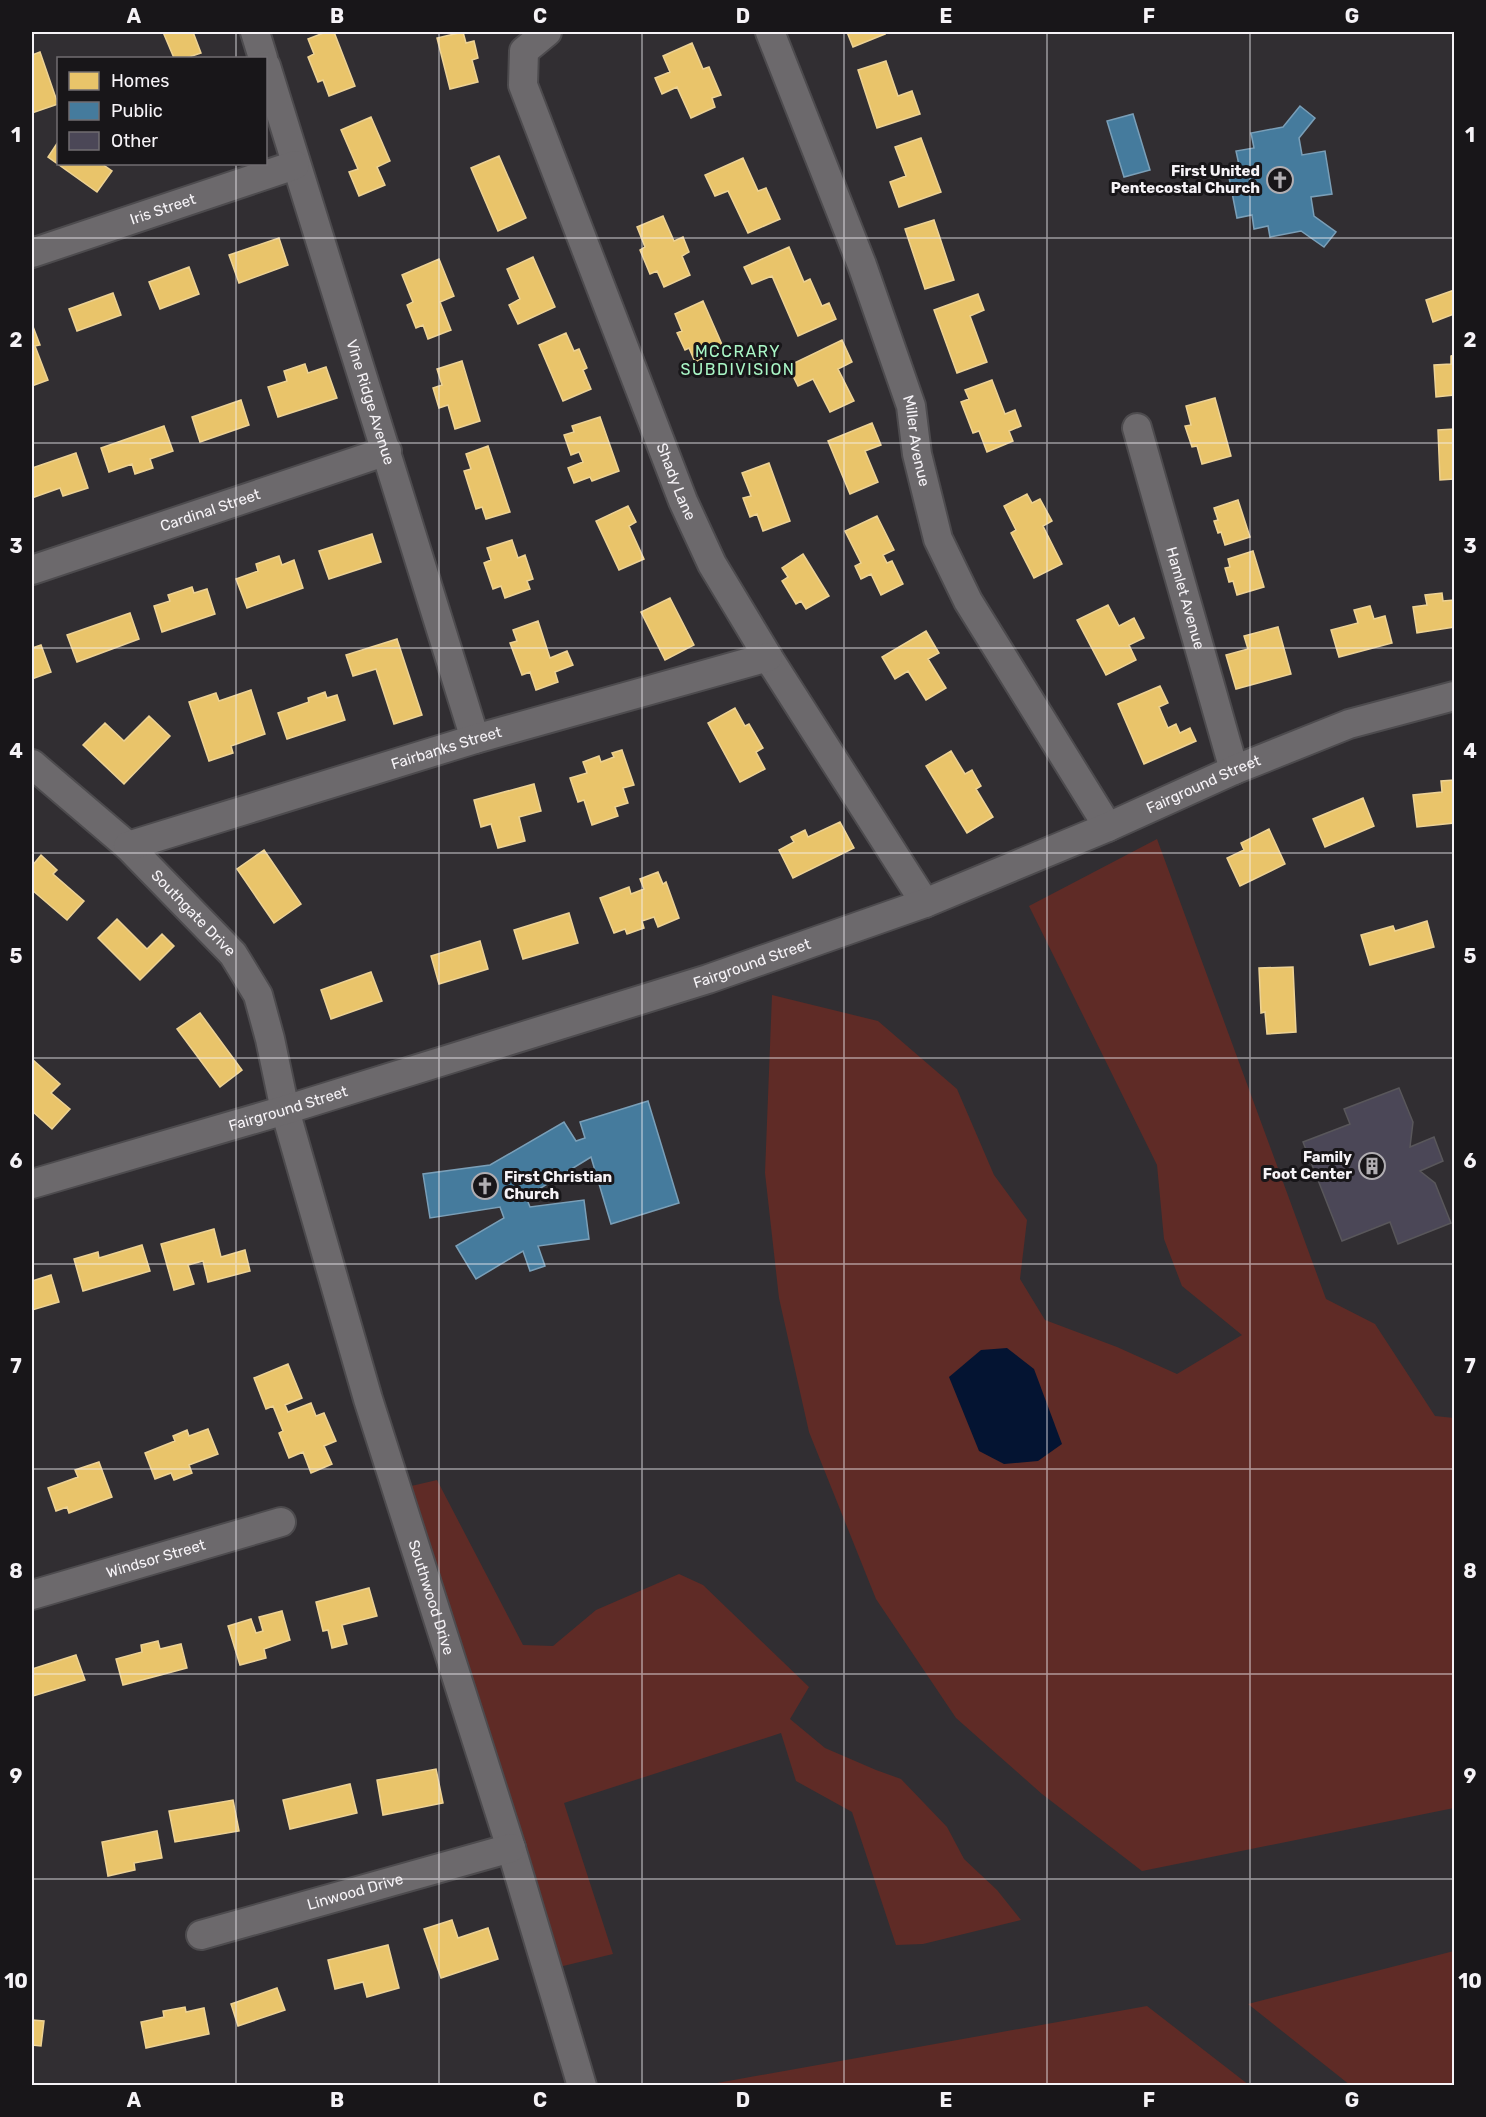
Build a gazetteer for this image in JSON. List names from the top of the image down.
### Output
{
  "streets": {
    "street": [
      "Iris Street",
      "Vine Ridge Avenue",
      "Miller Avenue",
      "Shady Lane",
      "Cardinal Street",
      "Hamlet Avenue",
      "Fairbanks Street",
      "Fairground Street",
      "Southgate Drive",
      "Windsor Street",
      "Southwood Drive",
      "Linwood Drive"
    ]
  },
  "crossings": [
    ["Iris Street", "Vine Ridge Avenue"],
    ["Vine Ridge Avenue", "Cardinal Street"],
    ["Vine Ridge Avenue", "Fairbanks Street"],
    ["Miller Avenue", "Fairground Street"],
    ["Shady Lane", "Fairbanks Street"],
    ["Shady Lane", "Fairground Street"],
    ["Hamlet Avenue", "Fairground Street"],
    ["Fairbanks Street", "Southgate Drive"],
    ["Fairground Street", "Southgate Drive"],
    ["Fairground Street", "Southwood Drive"],
    ["Southgate Drive", "Southwood Drive"],
    ["Southwood Drive", "Linwood Drive"]
  ],
  "districts": ["MCCRARY SUBDIVISION"],
  "places": {
    "church": ["First United Pentecostal Church", "First Christian Church"],
    "building": ["Family Foot Center"]
  },
  "legend": ["Homes", "Public", "Other"],
  "grid": {
    "columns": [
      "A",
      "B",
      "C",
      "D",
      "E",
      "F",
      "G"
    ],
    "rows": [
      "1",
      "2",
      "3",
      "4",
      "5",
      "6",
      "7",
      "8",
      "9",
      "10"
    ]
  }
}
